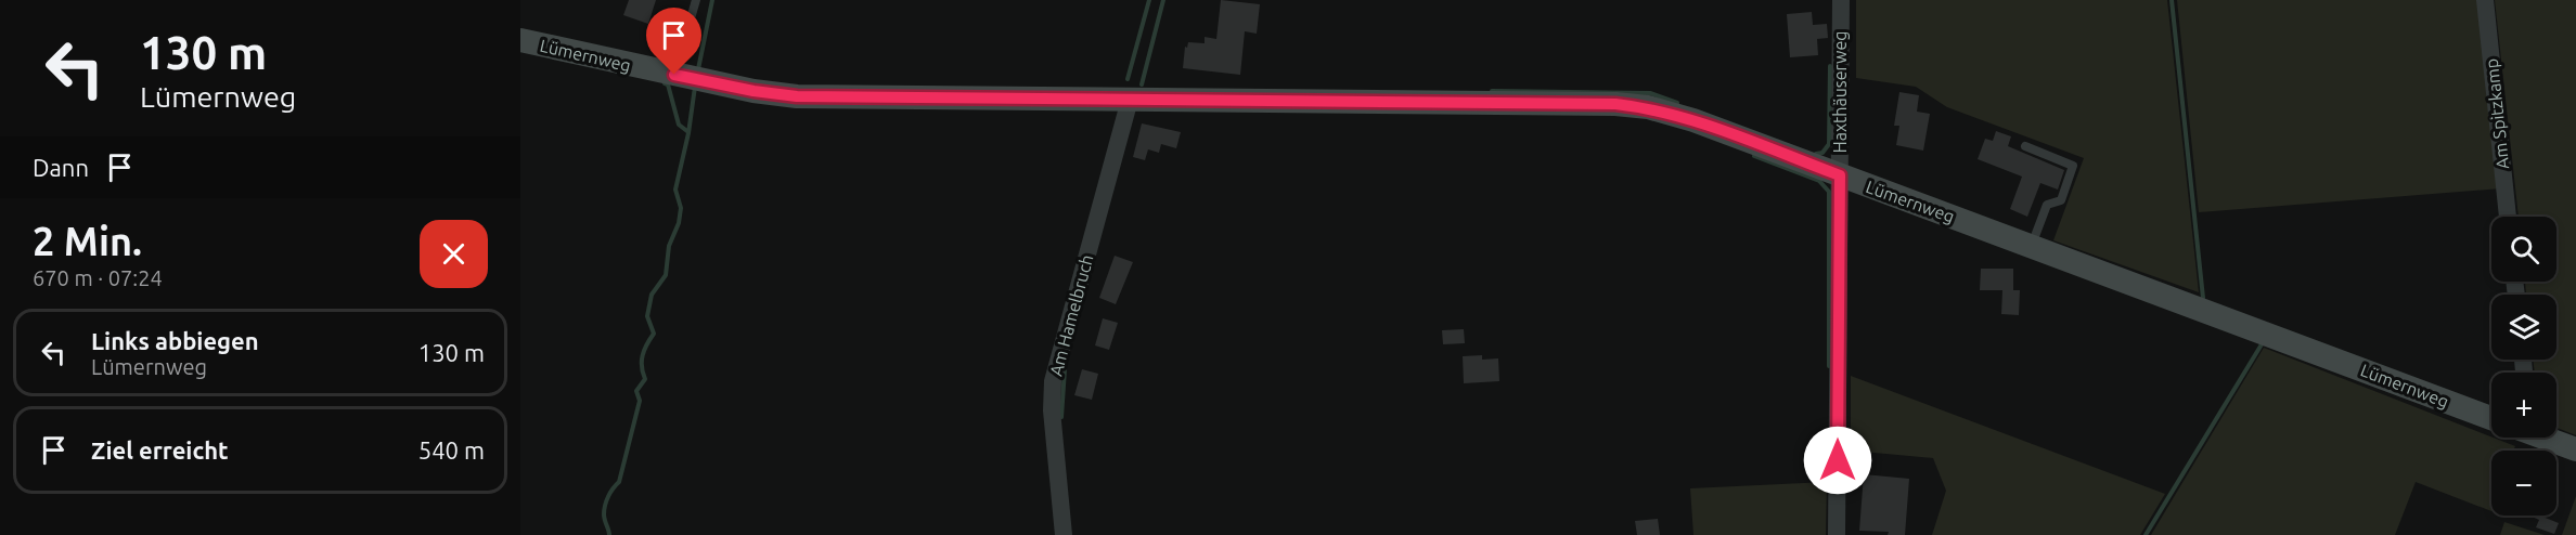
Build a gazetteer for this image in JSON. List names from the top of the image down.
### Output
{
  "streets": {
    "street": [
      "Lümernweg",
      "Haxthäuserweg",
      "Am Spitzkamp",
      "Am Hamelbruch"
    ]
  },
  "crossings": [
    ["Lümernweg", "Haxthäuserweg"],
    ["Lümernweg", "Am Hamelbruch"]
  ],
  "page": {
    "turn": ["130 m", "Lümernweg"],
    "then": "Dann",
    "heading": ["2 Min.", "670 m · 07:24"],
    "map_buttons": ["+", "−"],
    "list": [
      {
        "name": "Links abbiegen",
        "note": "Lümernweg",
        "value": "130 m"
      },
      {
        "name": "Ziel erreicht",
        "value": "540 m"
      }
    ]
  }
}
